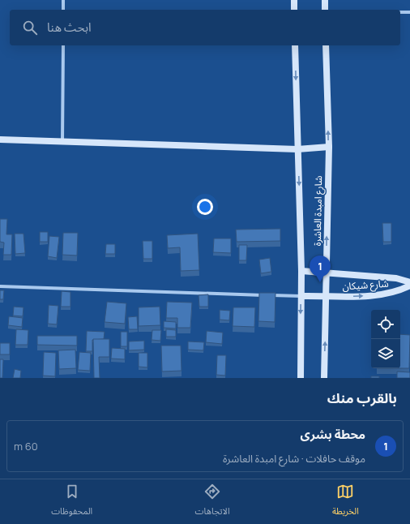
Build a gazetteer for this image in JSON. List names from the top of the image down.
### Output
{
  "streets": {
    "main road": ["شارع امبدة العاشرة", "شارع شيكان"]
  },
  "crossings": [
    ["شارع امبدة العاشرة", "شارع شيكان"]
  ],
  "page": {
    "search": "ابحث هنا",
    "pins": "1",
    "heading": "بالقرب منك",
    "list": [
      {
        "mark": "1",
        "name": "محطة بشرى",
        "note": "موقف حافلات · شارع امبدة العاشرة",
        "value": "60 m"
      }
    ],
    "nav": ["الخريطة", "الاتجاهات", "المحفوظات"]
  }
}
